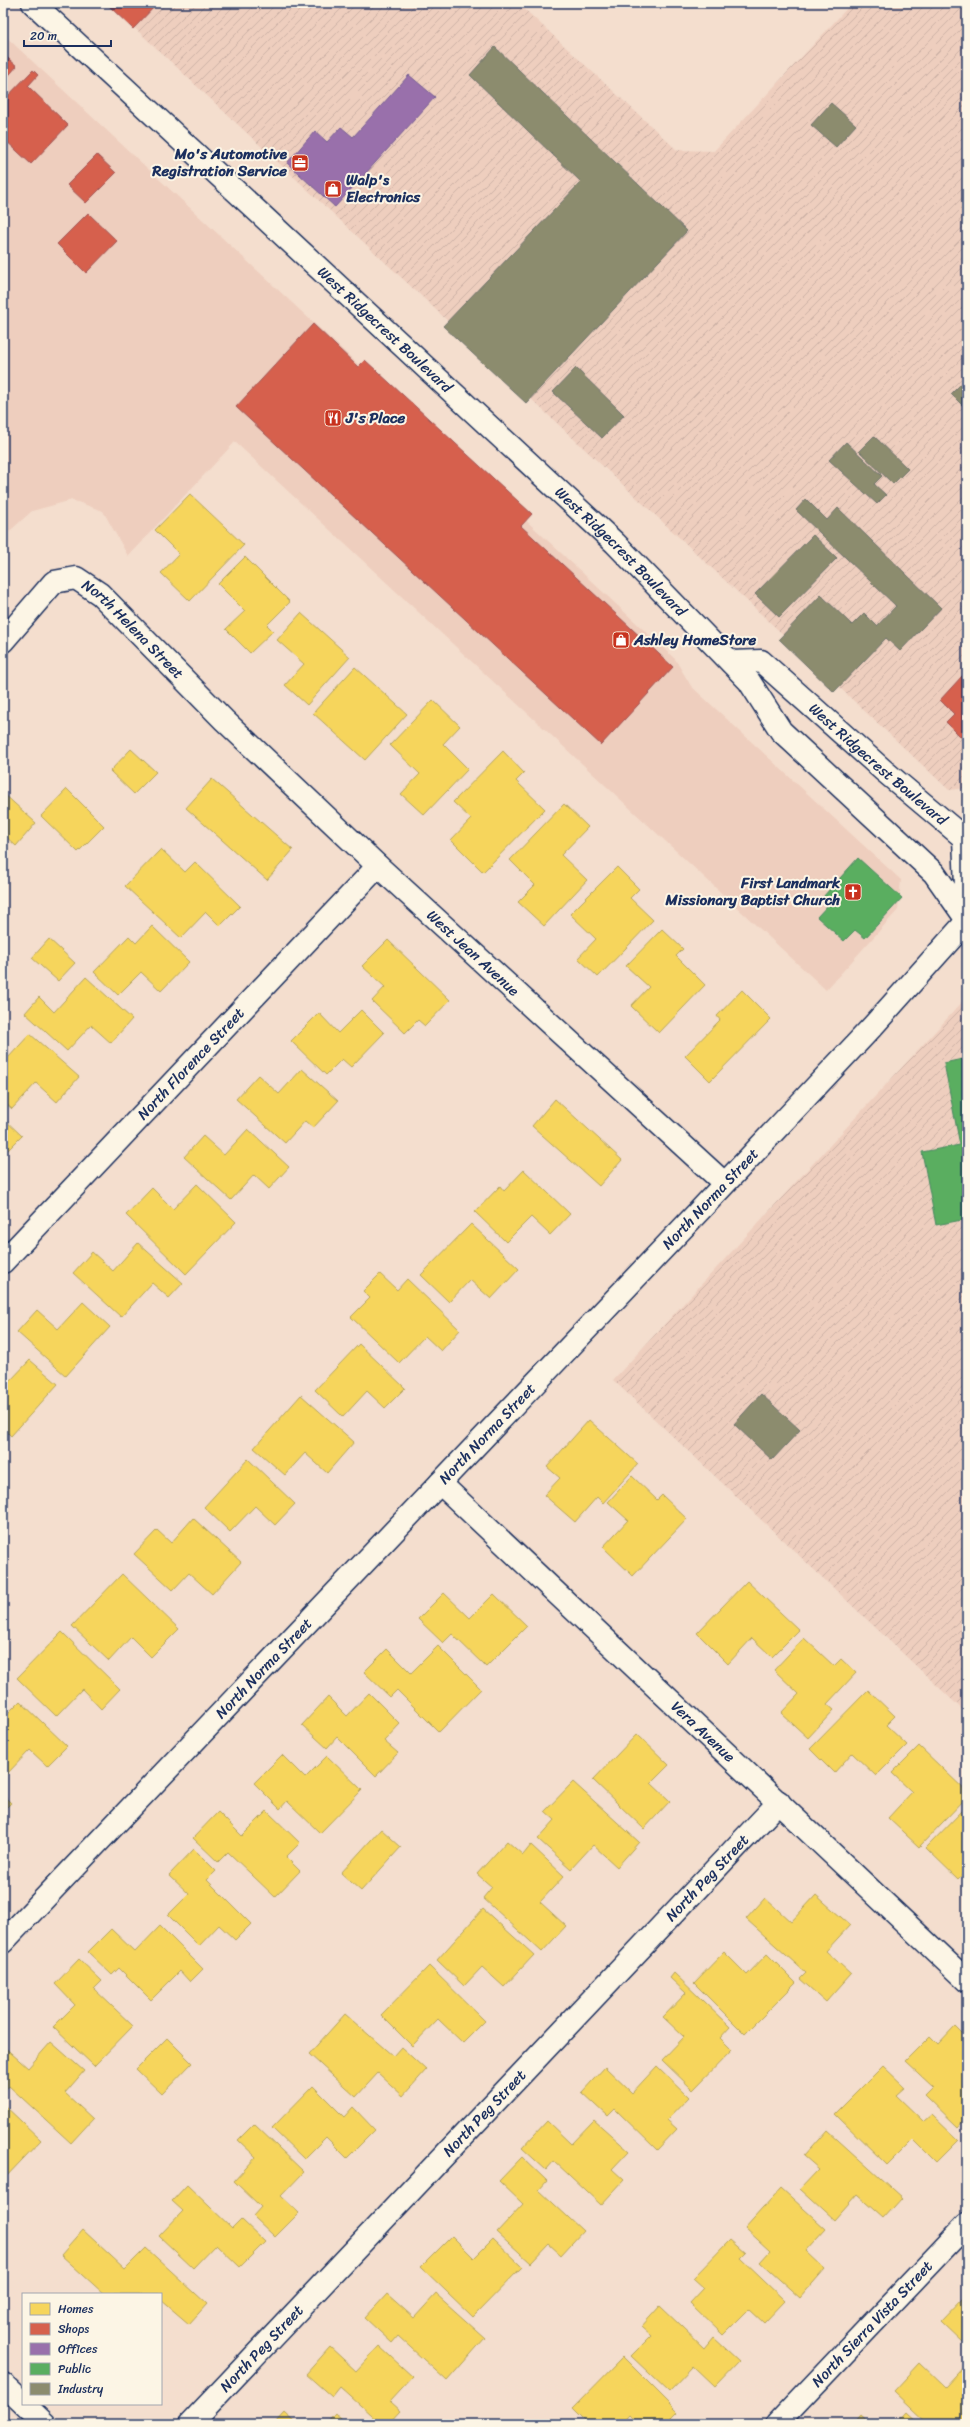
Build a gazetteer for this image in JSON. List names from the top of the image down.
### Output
{
  "streets": {
    "street": [
      "West Ridgecrest Boulevard",
      "North Helena Street",
      "West Jean Avenue",
      "North Florence Street",
      "North Norma Street",
      "Vera Avenue",
      "North Peg Street",
      "North Sierra Vista Street"
    ]
  },
  "crossings": [
    ["West Ridgecrest Boulevard", "North Norma Street"],
    ["North Helena Street", "West Jean Avenue"],
    ["West Jean Avenue", "North Florence Street"],
    ["West Jean Avenue", "North Norma Street"],
    ["North Norma Street", "Vera Avenue"],
    ["Vera Avenue", "North Peg Street"]
  ],
  "places": {
    "office": ["Mo's Automotive Registration Service"],
    "shop": ["Walp's Electronics", "Ashley HomeStore"],
    "restaurant": ["J's Place"],
    "church": ["First Landmark Missionary Baptist Church"]
  },
  "legend": [
    "Homes",
    "Shops",
    "Offices",
    "Public",
    "Industry"
  ],
  "scale_bar": "20 m"
}
